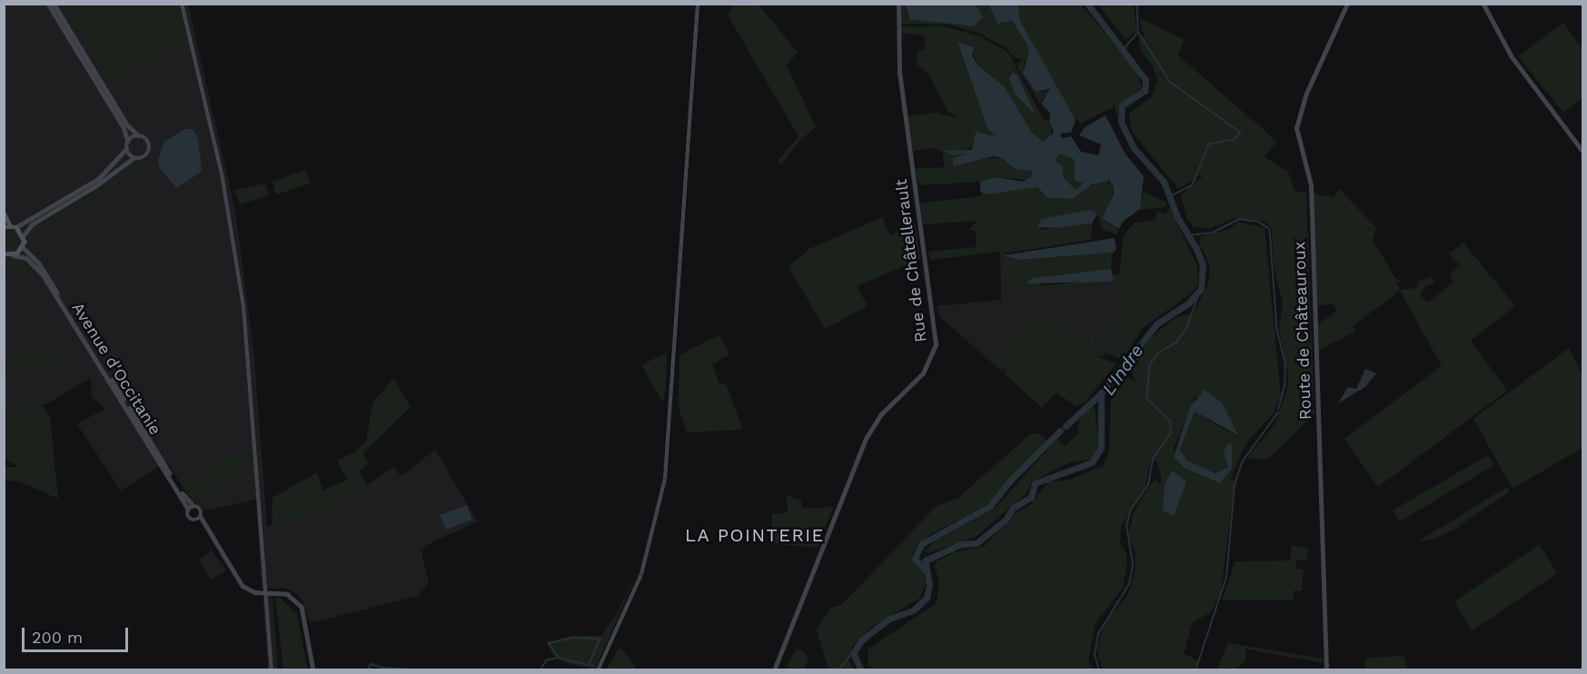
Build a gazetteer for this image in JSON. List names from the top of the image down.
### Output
{
  "streets": {
    "main road": ["Rue de Châtellerault", "Route de Châteauroux", "Avenue d'Occitanie"]
  },
  "districts": ["LA POINTERIE"],
  "water": ["L'Indre"],
  "scale_bar": "200 m"
}
